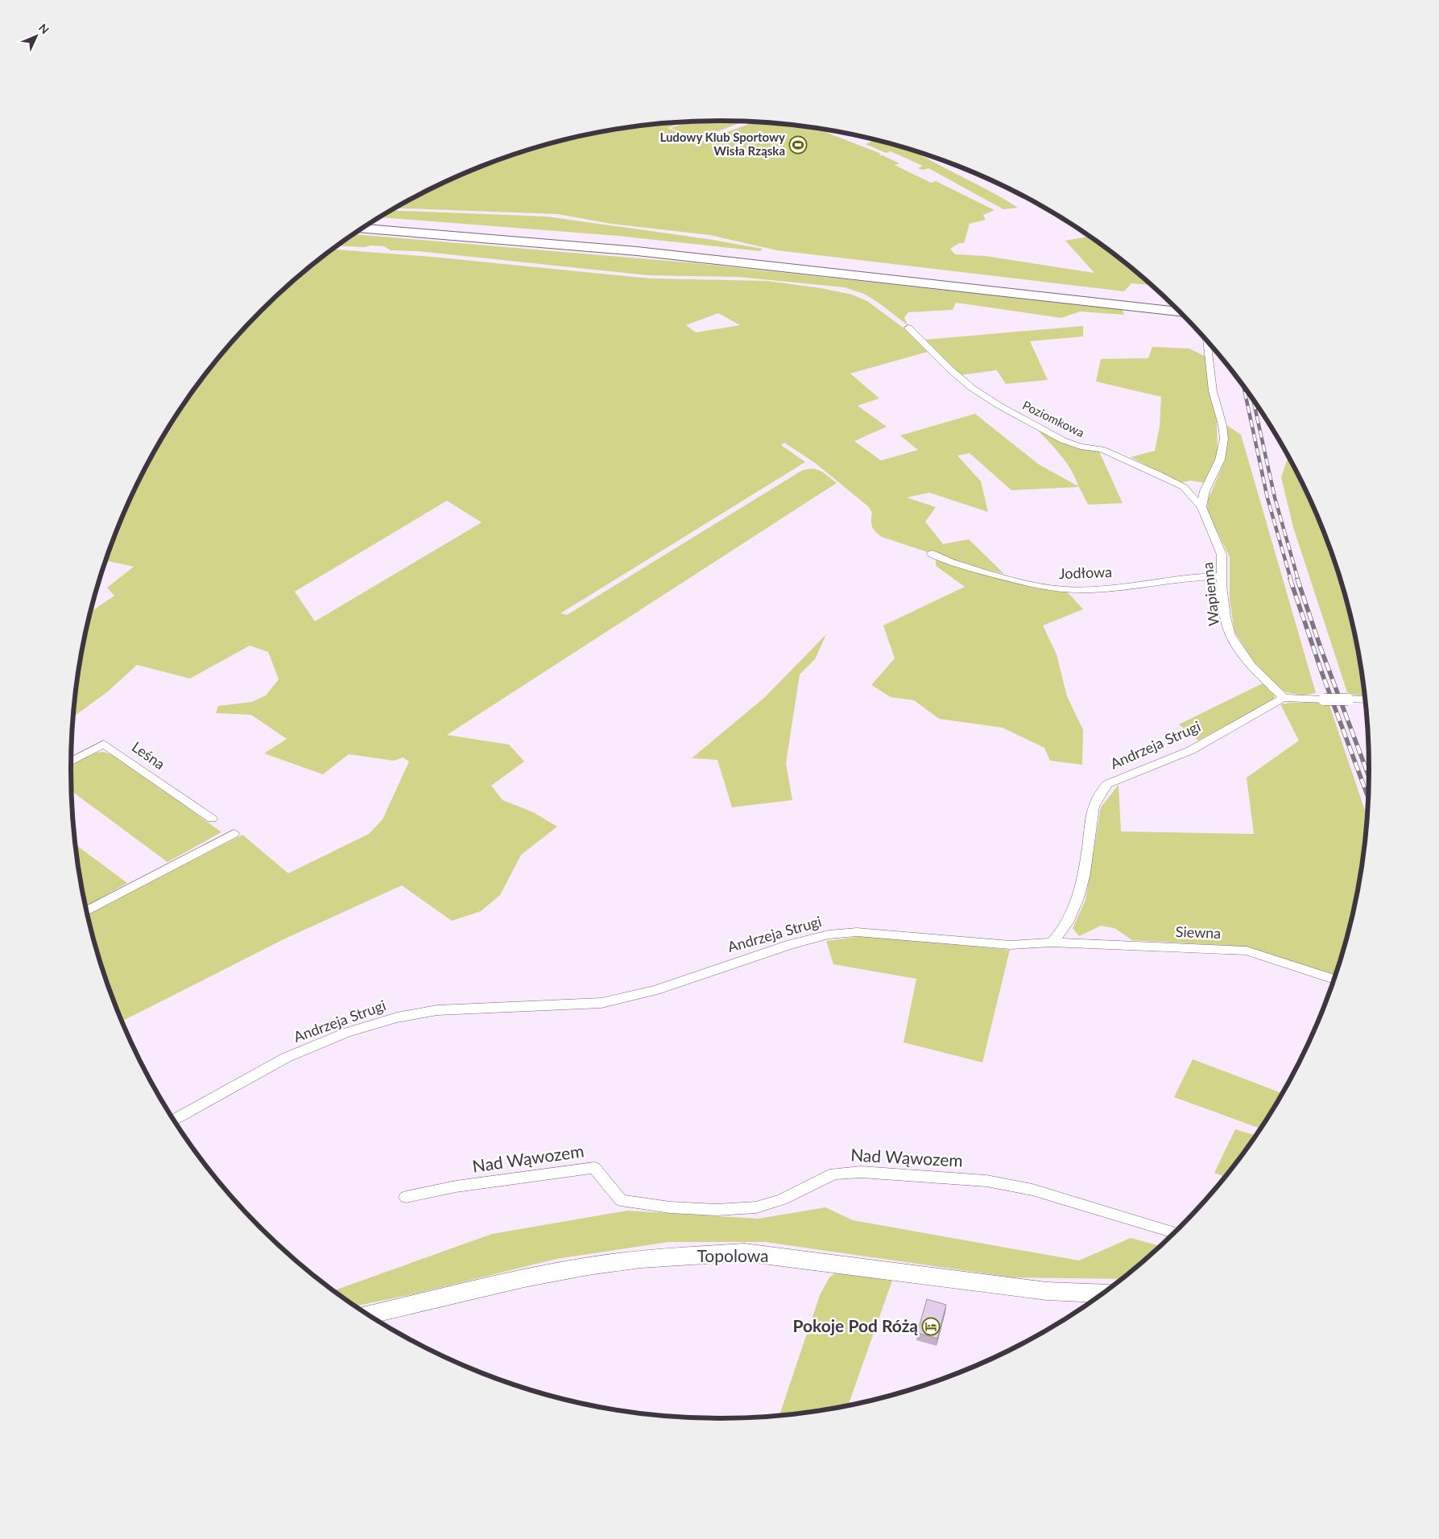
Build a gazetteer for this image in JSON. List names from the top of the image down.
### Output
{
  "streets": {
    "street": [
      "Poziomkowa",
      "Jodłowa",
      "Wapienna",
      "Andrzeja Strugi",
      "Leśna",
      "Siewna",
      "Nad Wąwozem",
      "Topolowa"
    ]
  },
  "crossings": [
    ["Poziomkowa", "Wapienna"],
    ["Jodłowa", "Wapienna"],
    ["Wapienna", "Andrzeja Strugi"],
    ["Andrzeja Strugi", "Siewna"]
  ],
  "places": {
    "sports": ["Ludowy Klub Sportowy Wisła Rząska"],
    "hotel": ["Pokoje Pod Różą"]
  },
  "north": "top right"
}
